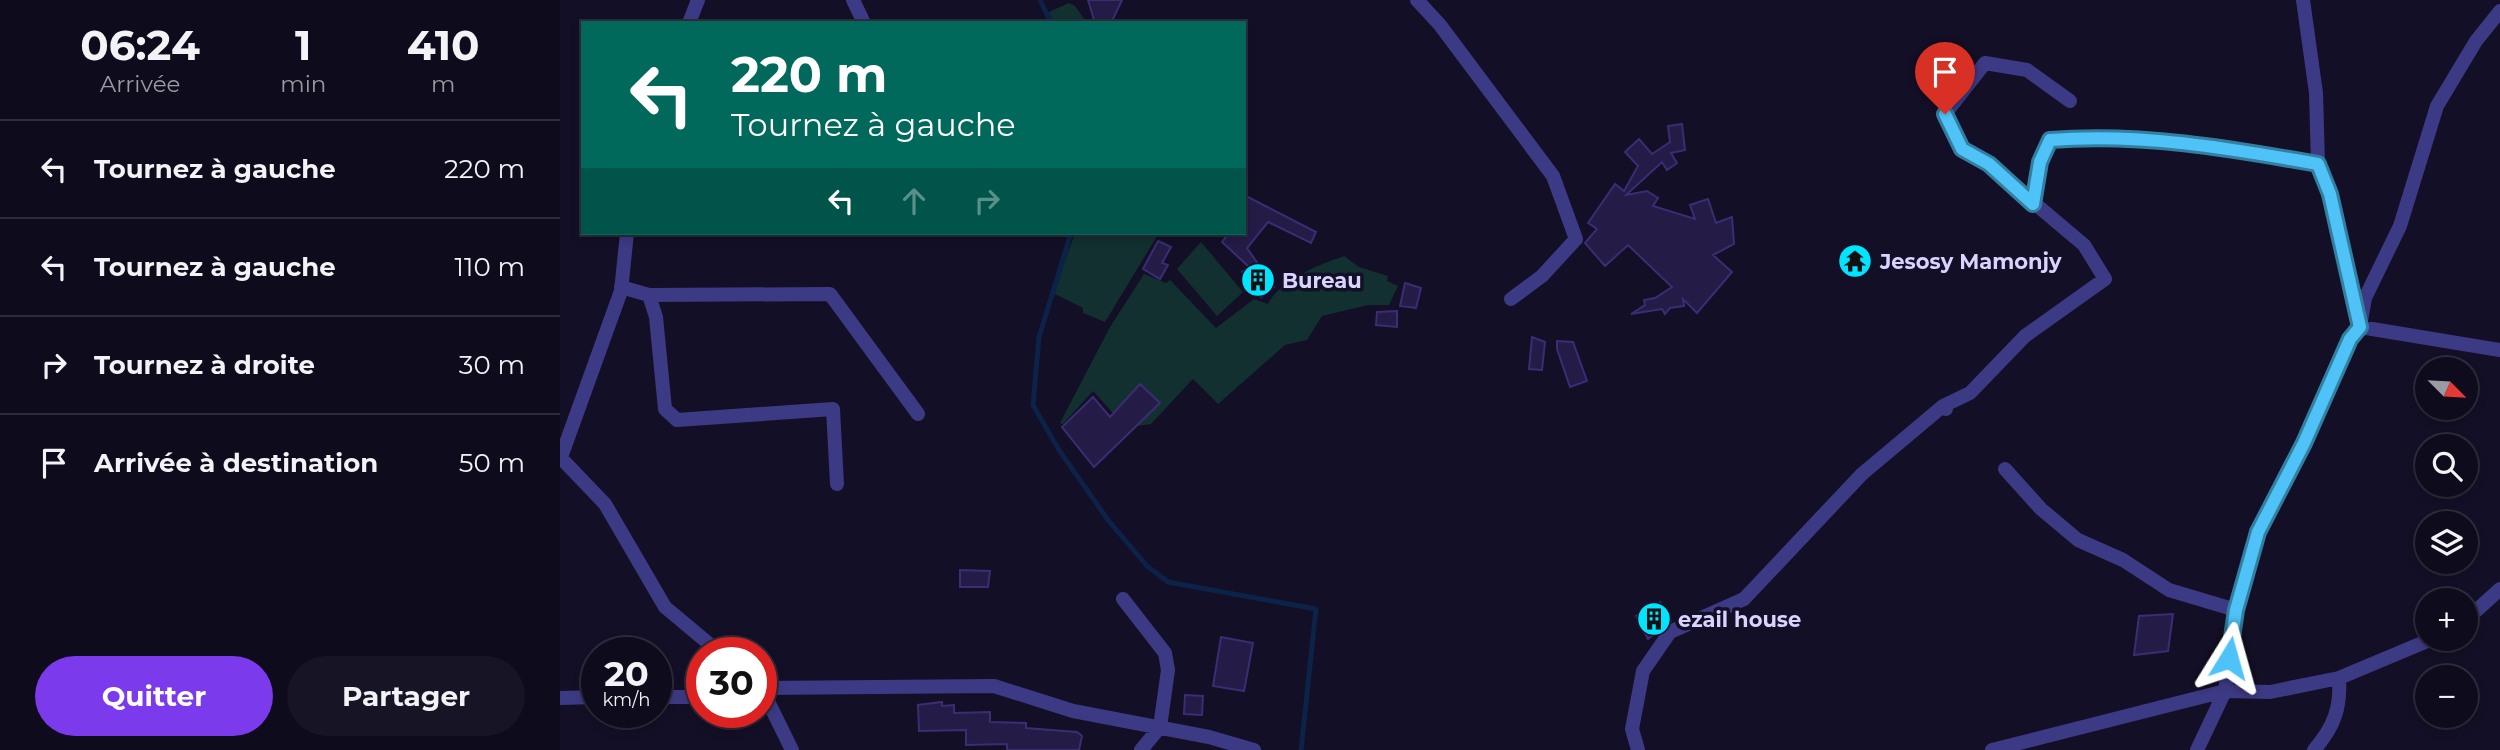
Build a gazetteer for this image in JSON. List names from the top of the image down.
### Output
{
  "places": {
    "temple": ["Jesosy Mamonjy"],
    "building": ["Bureau", "ezail house"]
  },
  "north": "bottom right",
  "page": {
    "eta": [
      "06:24",
      "Arrivée",
      "1",
      "min",
      "410",
      "m"
    ],
    "turn": ["220 m", "Tournez à gauche"],
    "list": [
      {
        "name": "Tournez à gauche",
        "value": "220 m"
      },
      {
        "name": "Tournez à gauche",
        "value": "110 m"
      },
      {
        "name": "Tournez à droite",
        "value": "30 m"
      },
      {
        "name": "Arrivée à destination",
        "value": "50 m"
      }
    ],
    "map_buttons": ["+", "−"],
    "speed": "20 km/h",
    "limit": "30",
    "buttons": ["Quitter", "Partager"]
  }
}
